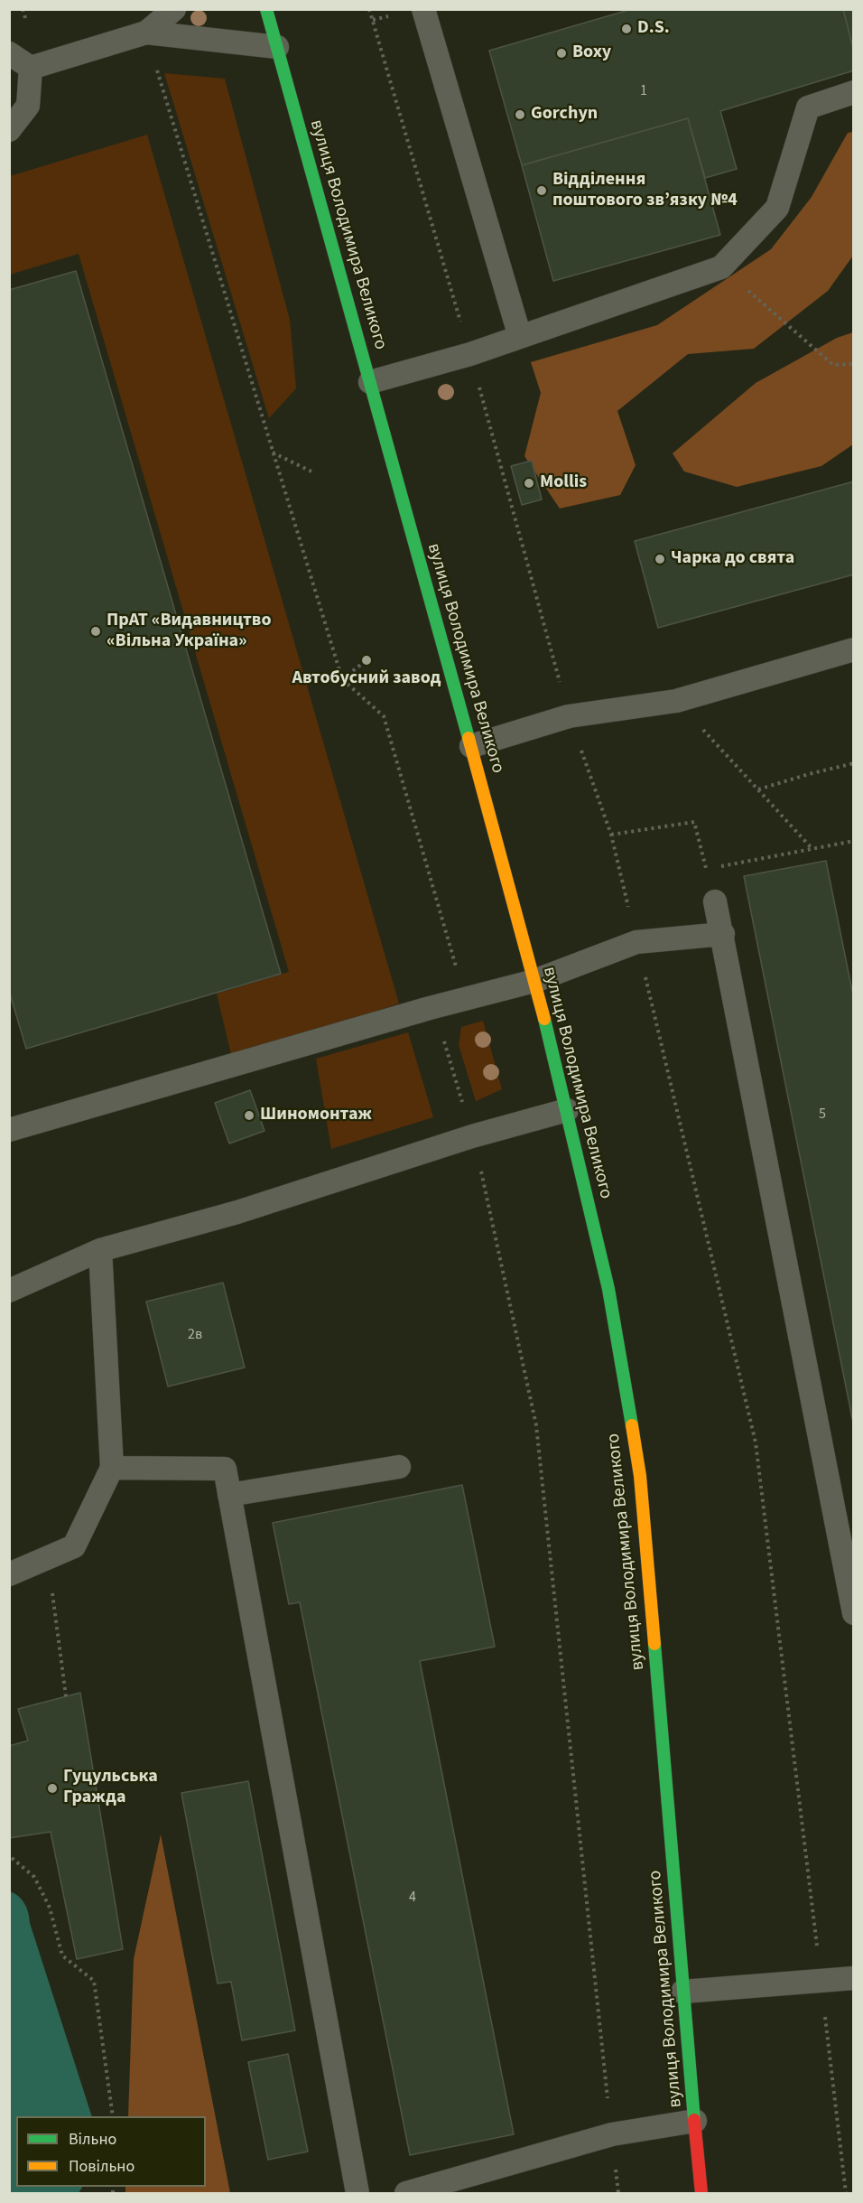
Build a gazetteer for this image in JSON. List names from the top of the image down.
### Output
{
  "streets": {
    "main road": ["вулиця Володимира Великого"]
  },
  "places": [
    "D.S.",
    "Boxy",
    "Gorchyn",
    "Відділення поштового зв’язку №4",
    "Mollis",
    "Чарка до свята",
    "ПрАТ «Видавництво «Вільна Україна»",
    "Автобусний завод",
    "Шиномонтаж",
    "Гуцульська Гражда"
  ],
  "house_numbers": [
    "1",
    "5",
    "2в",
    "4"
  ],
  "legend": ["Вільно", "Повільно"]
}
